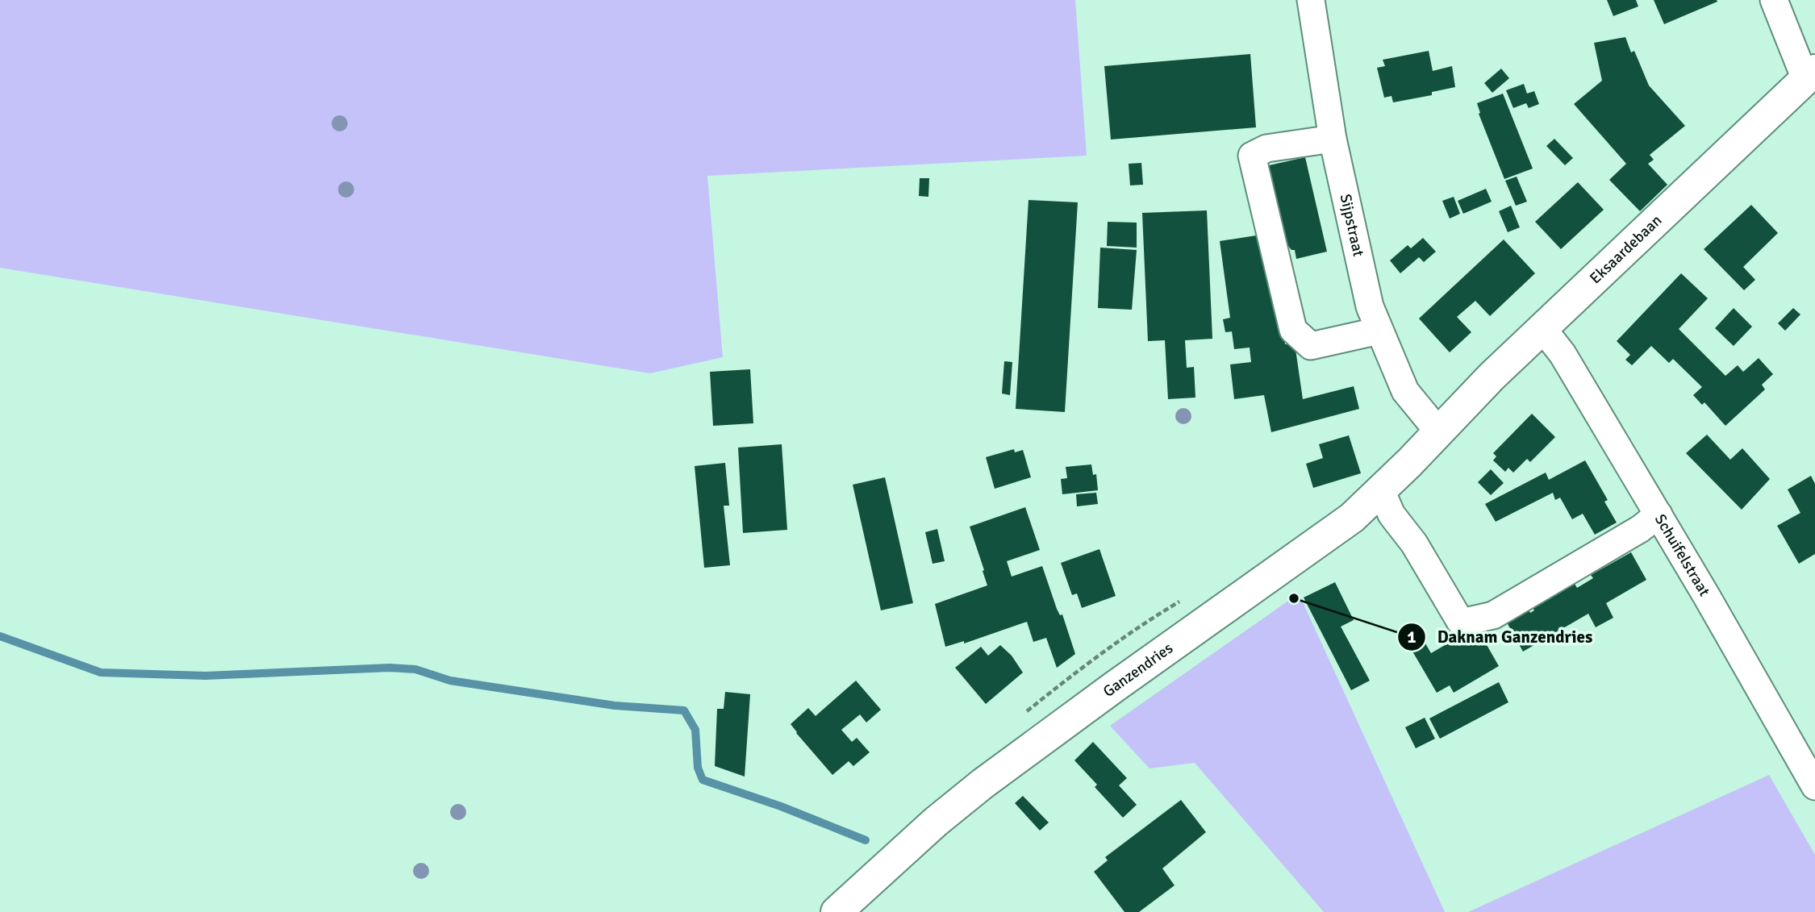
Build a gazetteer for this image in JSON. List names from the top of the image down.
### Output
{
  "streets": {
    "main road": ["Eksaardebaan", "Ganzendries"],
    "street": ["Sijpstraat", "Schuifelstraat"]
  },
  "crossings": [
    ["Sijpstraat", "Eksaardebaan"],
    ["Sijpstraat", "Ganzendries"],
    ["Eksaardebaan", "Schuifelstraat"],
    ["Eksaardebaan", "Ganzendries"]
  ],
  "places": ["Daknam Ganzendries"]
}
